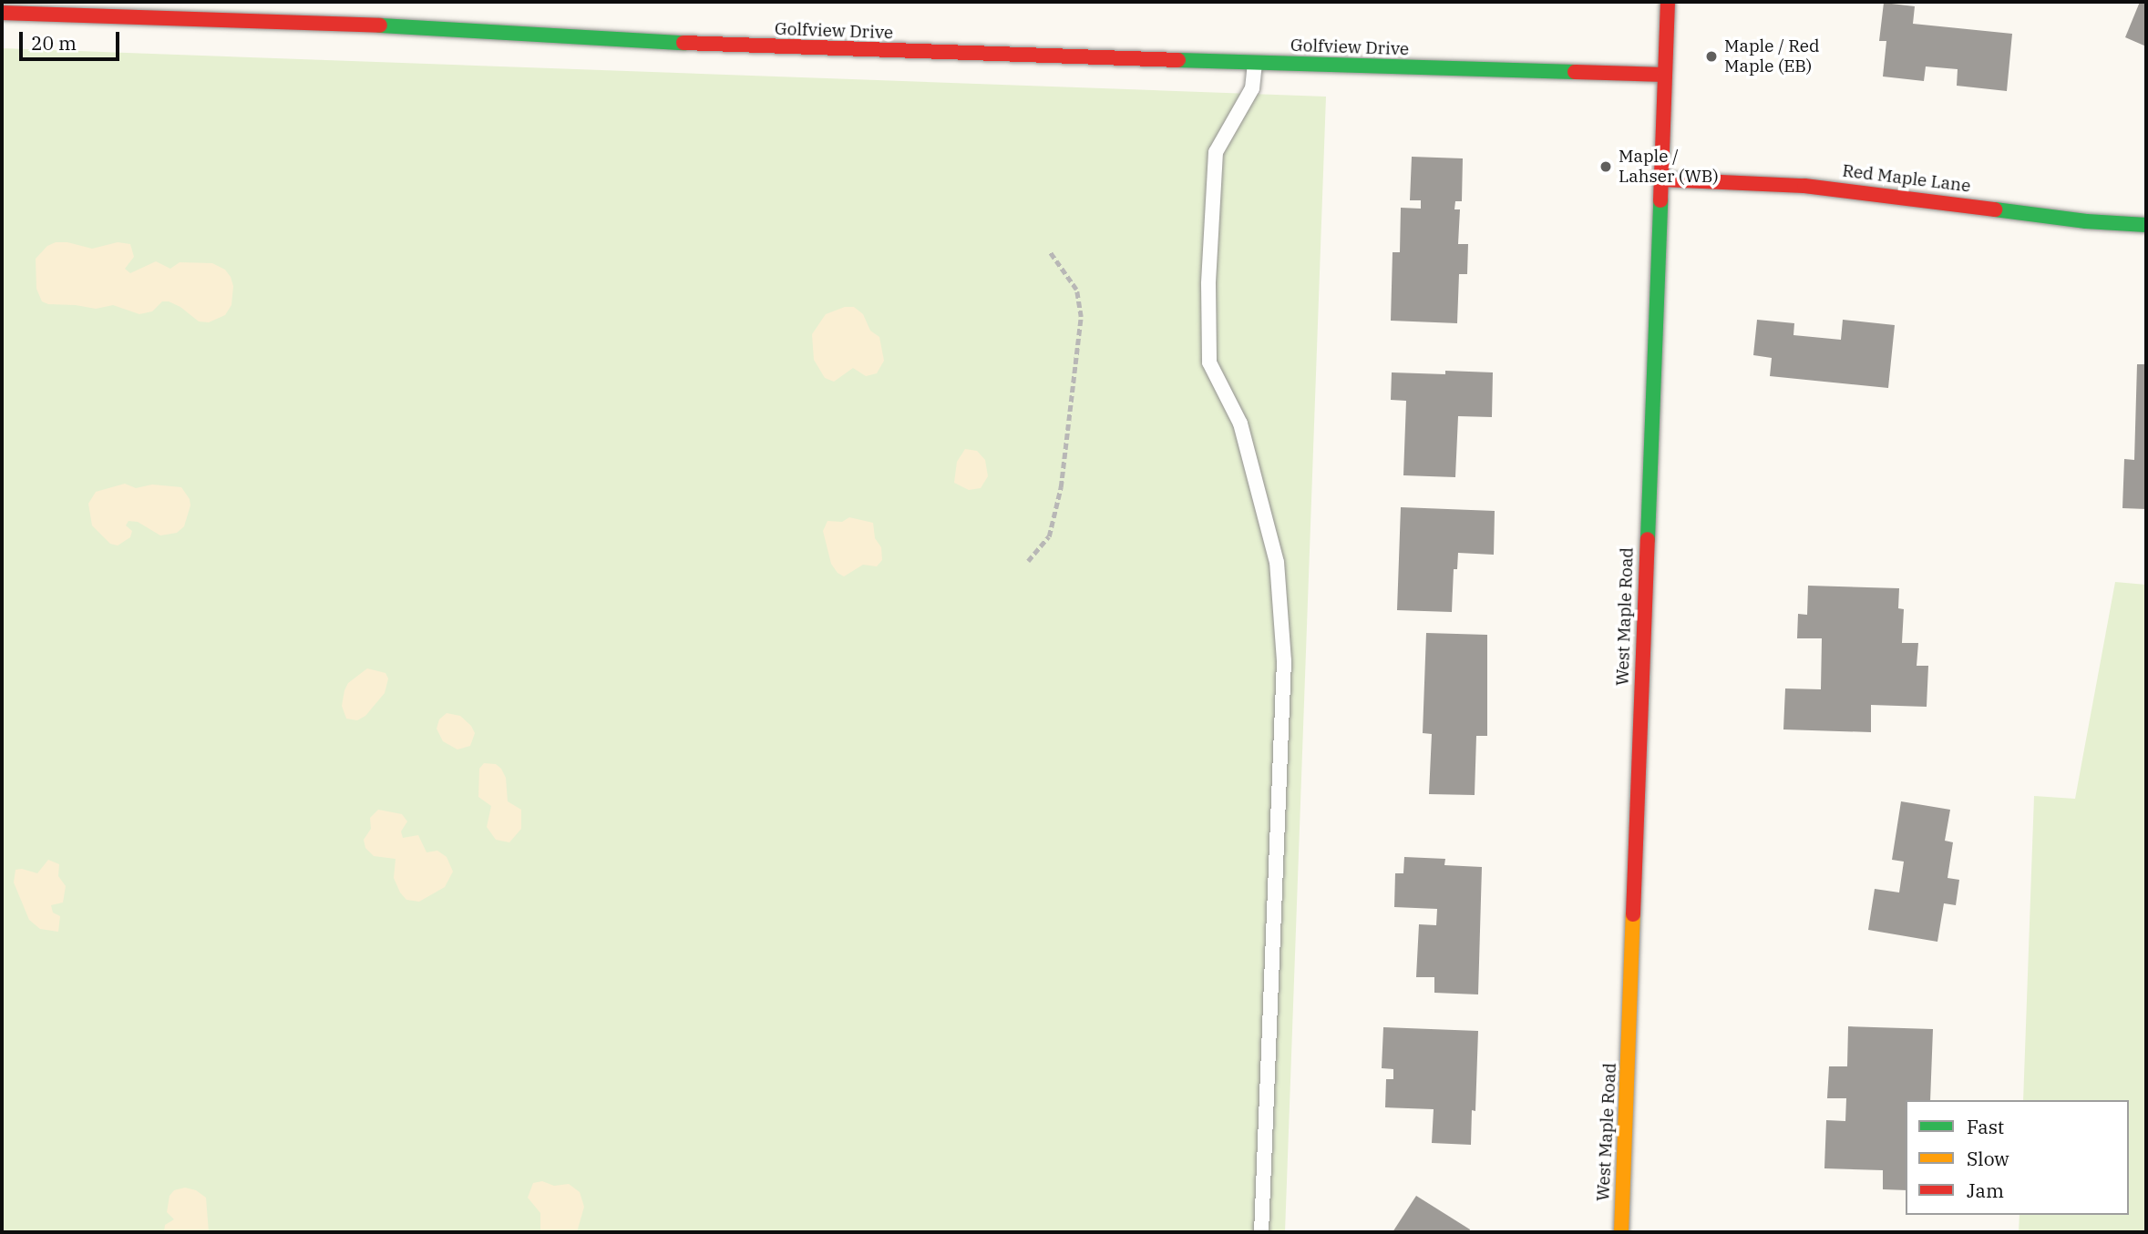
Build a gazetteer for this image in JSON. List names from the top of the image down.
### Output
{
  "streets": {
    "street": ["Golfview Drive", "Red Maple Lane", "West Maple Road"]
  },
  "crossings": [
    ["Golfview Drive", "West Maple Road"],
    ["Red Maple Lane", "West Maple Road"]
  ],
  "places": ["Maple / Red Maple (EB)", "Maple / Lahser (WB)"],
  "legend": ["Fast", "Slow", "Jam"],
  "scale_bar": "20 m"
}
